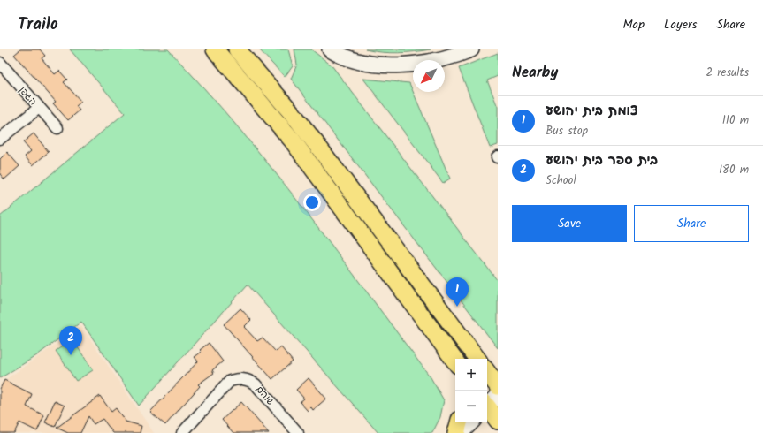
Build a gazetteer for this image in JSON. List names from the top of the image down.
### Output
{
  "streets": {
    "street": ["הגפן", "שוהם"]
  },
  "north": "bottom left",
  "page": {
    "header": "Trailo",
    "nav": ["Map", "Layers", "Share"],
    "heading": ["Nearby", "2 results"],
    "list": [
      {
        "mark": "1",
        "name": "צומת בית יהושע",
        "note": "Bus stop",
        "value": "110 m"
      },
      {
        "mark": "2",
        "name": "בית ספר בית יהושע",
        "note": "School",
        "value": "180 m"
      }
    ],
    "buttons": ["Save", "Share"],
    "pins": ["1", "2"],
    "map_buttons": ["+", "−"]
  }
}
